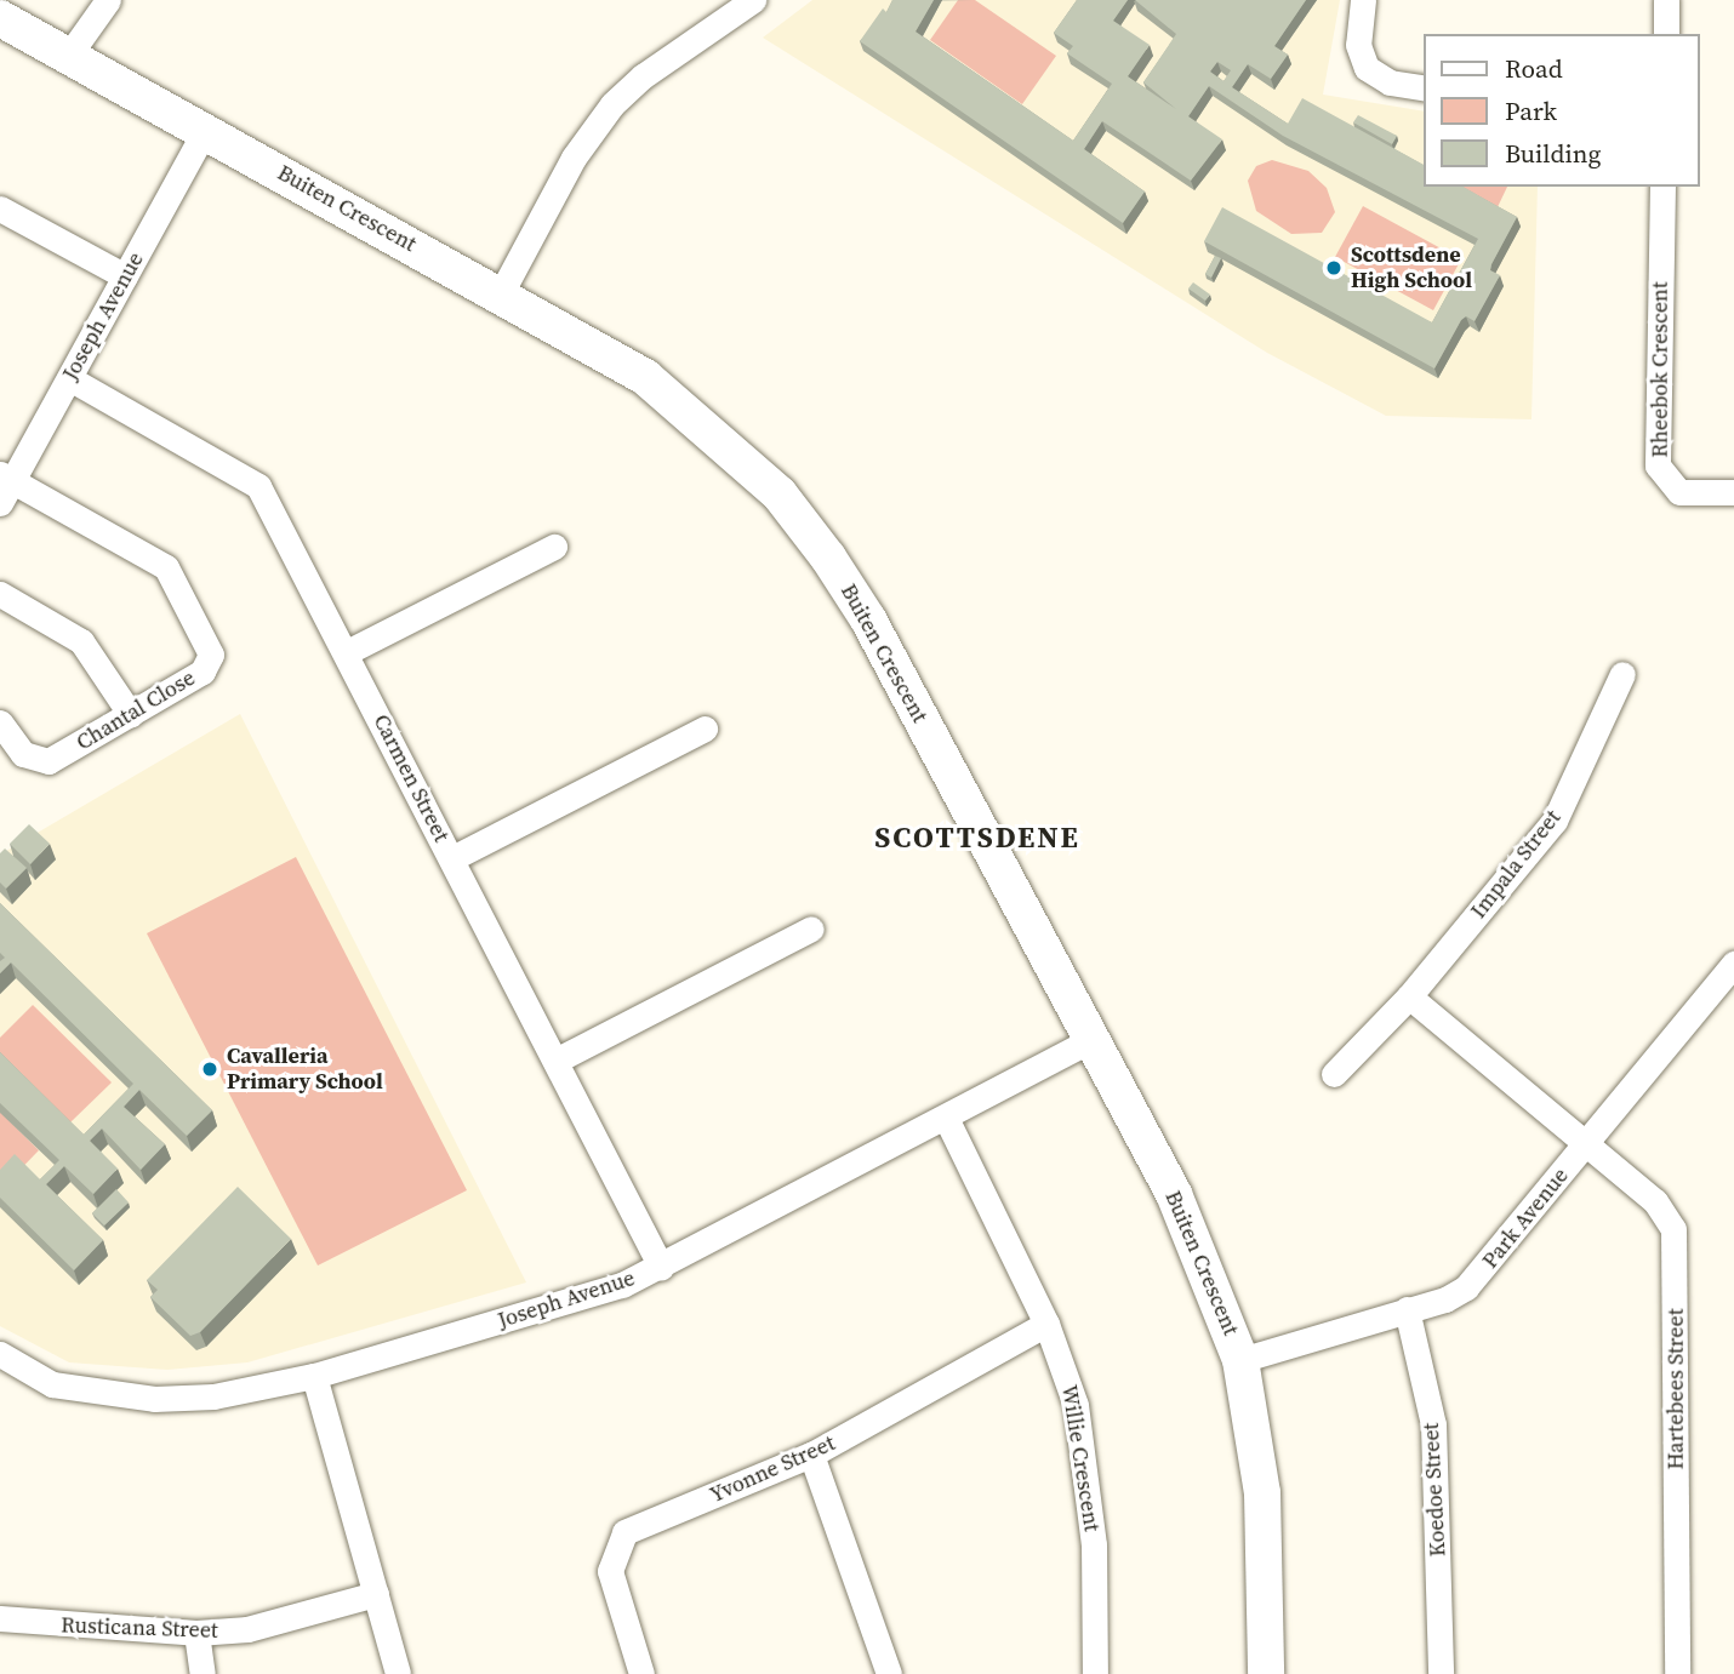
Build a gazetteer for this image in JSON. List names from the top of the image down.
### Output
{
  "streets": {
    "street": [
      "Buiten Crescent",
      "Joseph Avenue",
      "Rheebok Crescent",
      "Chantal Close",
      "Carmen Street",
      "Impala Street",
      "Park Avenue",
      "Hartebees Street",
      "Willie Crescent",
      "Yvonne Street",
      "Koedoe Street",
      "Rusticana Street"
    ]
  },
  "crossings": [
    ["Buiten Crescent", "Joseph Avenue"],
    ["Buiten Crescent", "Park Avenue"],
    ["Joseph Avenue", "Chantal Close"],
    ["Joseph Avenue", "Carmen Street"],
    ["Joseph Avenue", "Willie Crescent"],
    ["Park Avenue", "Hartebees Street"],
    ["Park Avenue", "Koedoe Street"],
    ["Willie Crescent", "Yvonne Street"]
  ],
  "districts": ["SCOTTSDENE"],
  "places": ["Scottsdene High School", "Cavalleria Primary School"],
  "legend": ["Road", "Park", "Building"]
}
